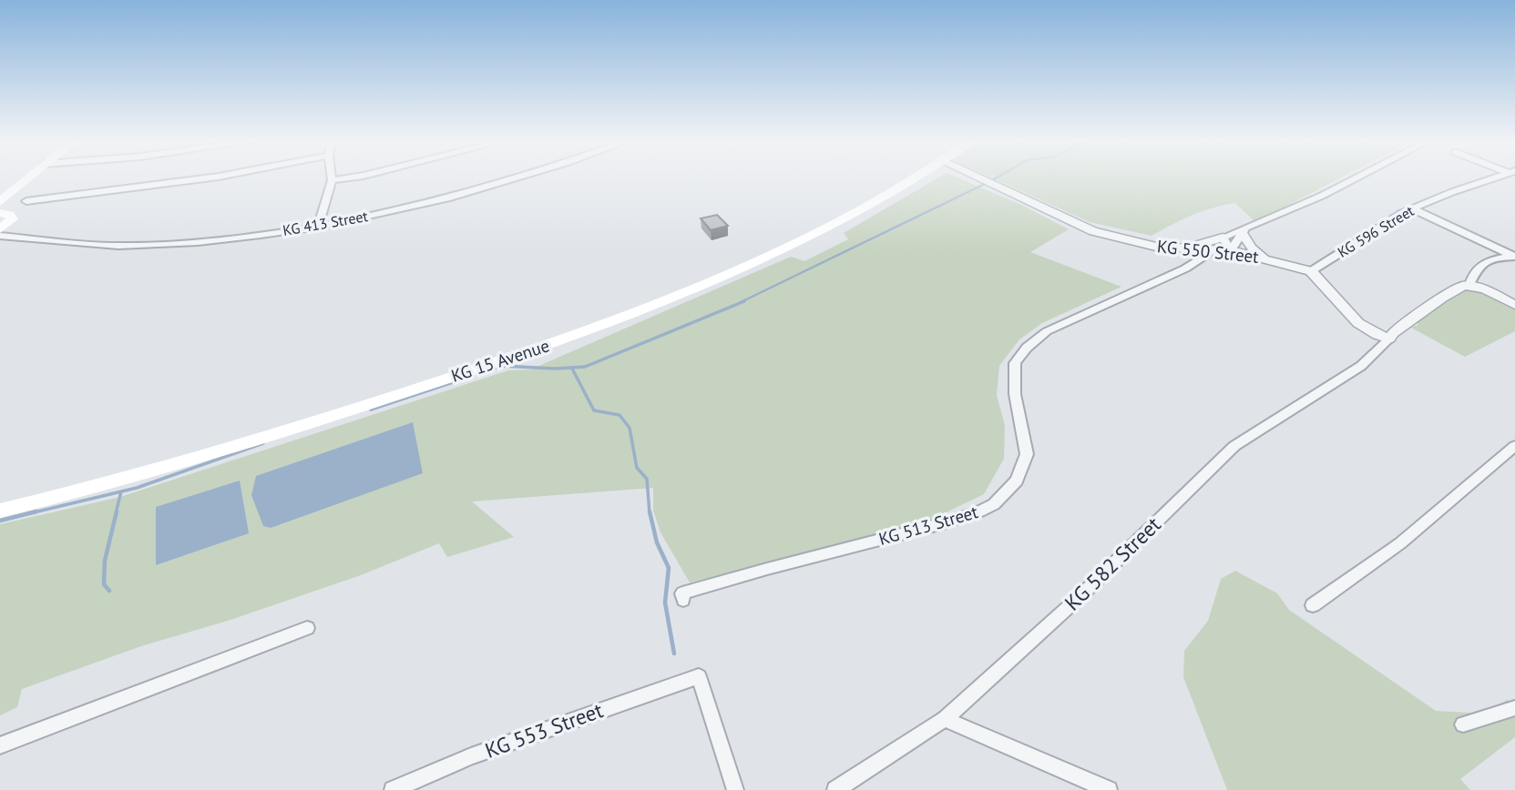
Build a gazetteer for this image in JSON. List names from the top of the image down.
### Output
{
  "streets": {
    "main road": ["KG 15 Avenue"],
    "street": [
      "KG 413 Street",
      "KG 596 Street",
      "KG 550 Street",
      "KG 513 Street",
      "KG 582 Street",
      "KG 553 Street"
    ]
  },
  "crossings": [
    ["KG 596 Street", "KG 550 Street"],
    ["KG 550 Street", "KG 513 Street"],
    ["KG 550 Street", "KG 582 Street"]
  ]
}
